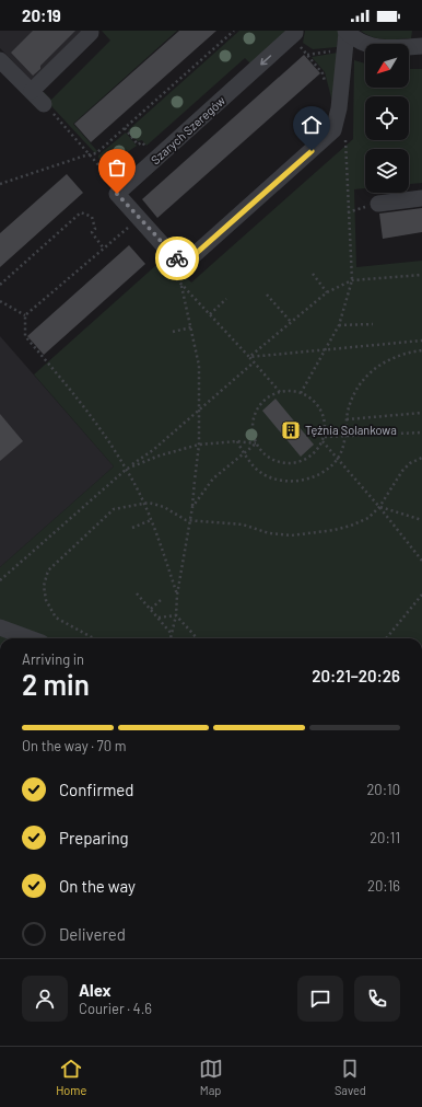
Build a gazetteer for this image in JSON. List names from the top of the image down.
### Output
{
  "streets": {
    "street": ["Szarych Szeregów"]
  },
  "places": {
    "building": ["Tężnia Solankowa"]
  },
  "north": "bottom left",
  "page": {
    "status": "20:19",
    "heading": ["2 min", "Arriving in", "20:21–20:26"],
    "panel": ["Alex", "Courier · 4.6"],
    "bar": "On the way · 70 m",
    "list": [
      ["Confirmed", "20:10"],
      ["Preparing", "20:11"],
      ["On the way", "20:16"],
      "Delivered"
    ],
    "tabs": ["Home", "Map", "Saved"]
  }
}
